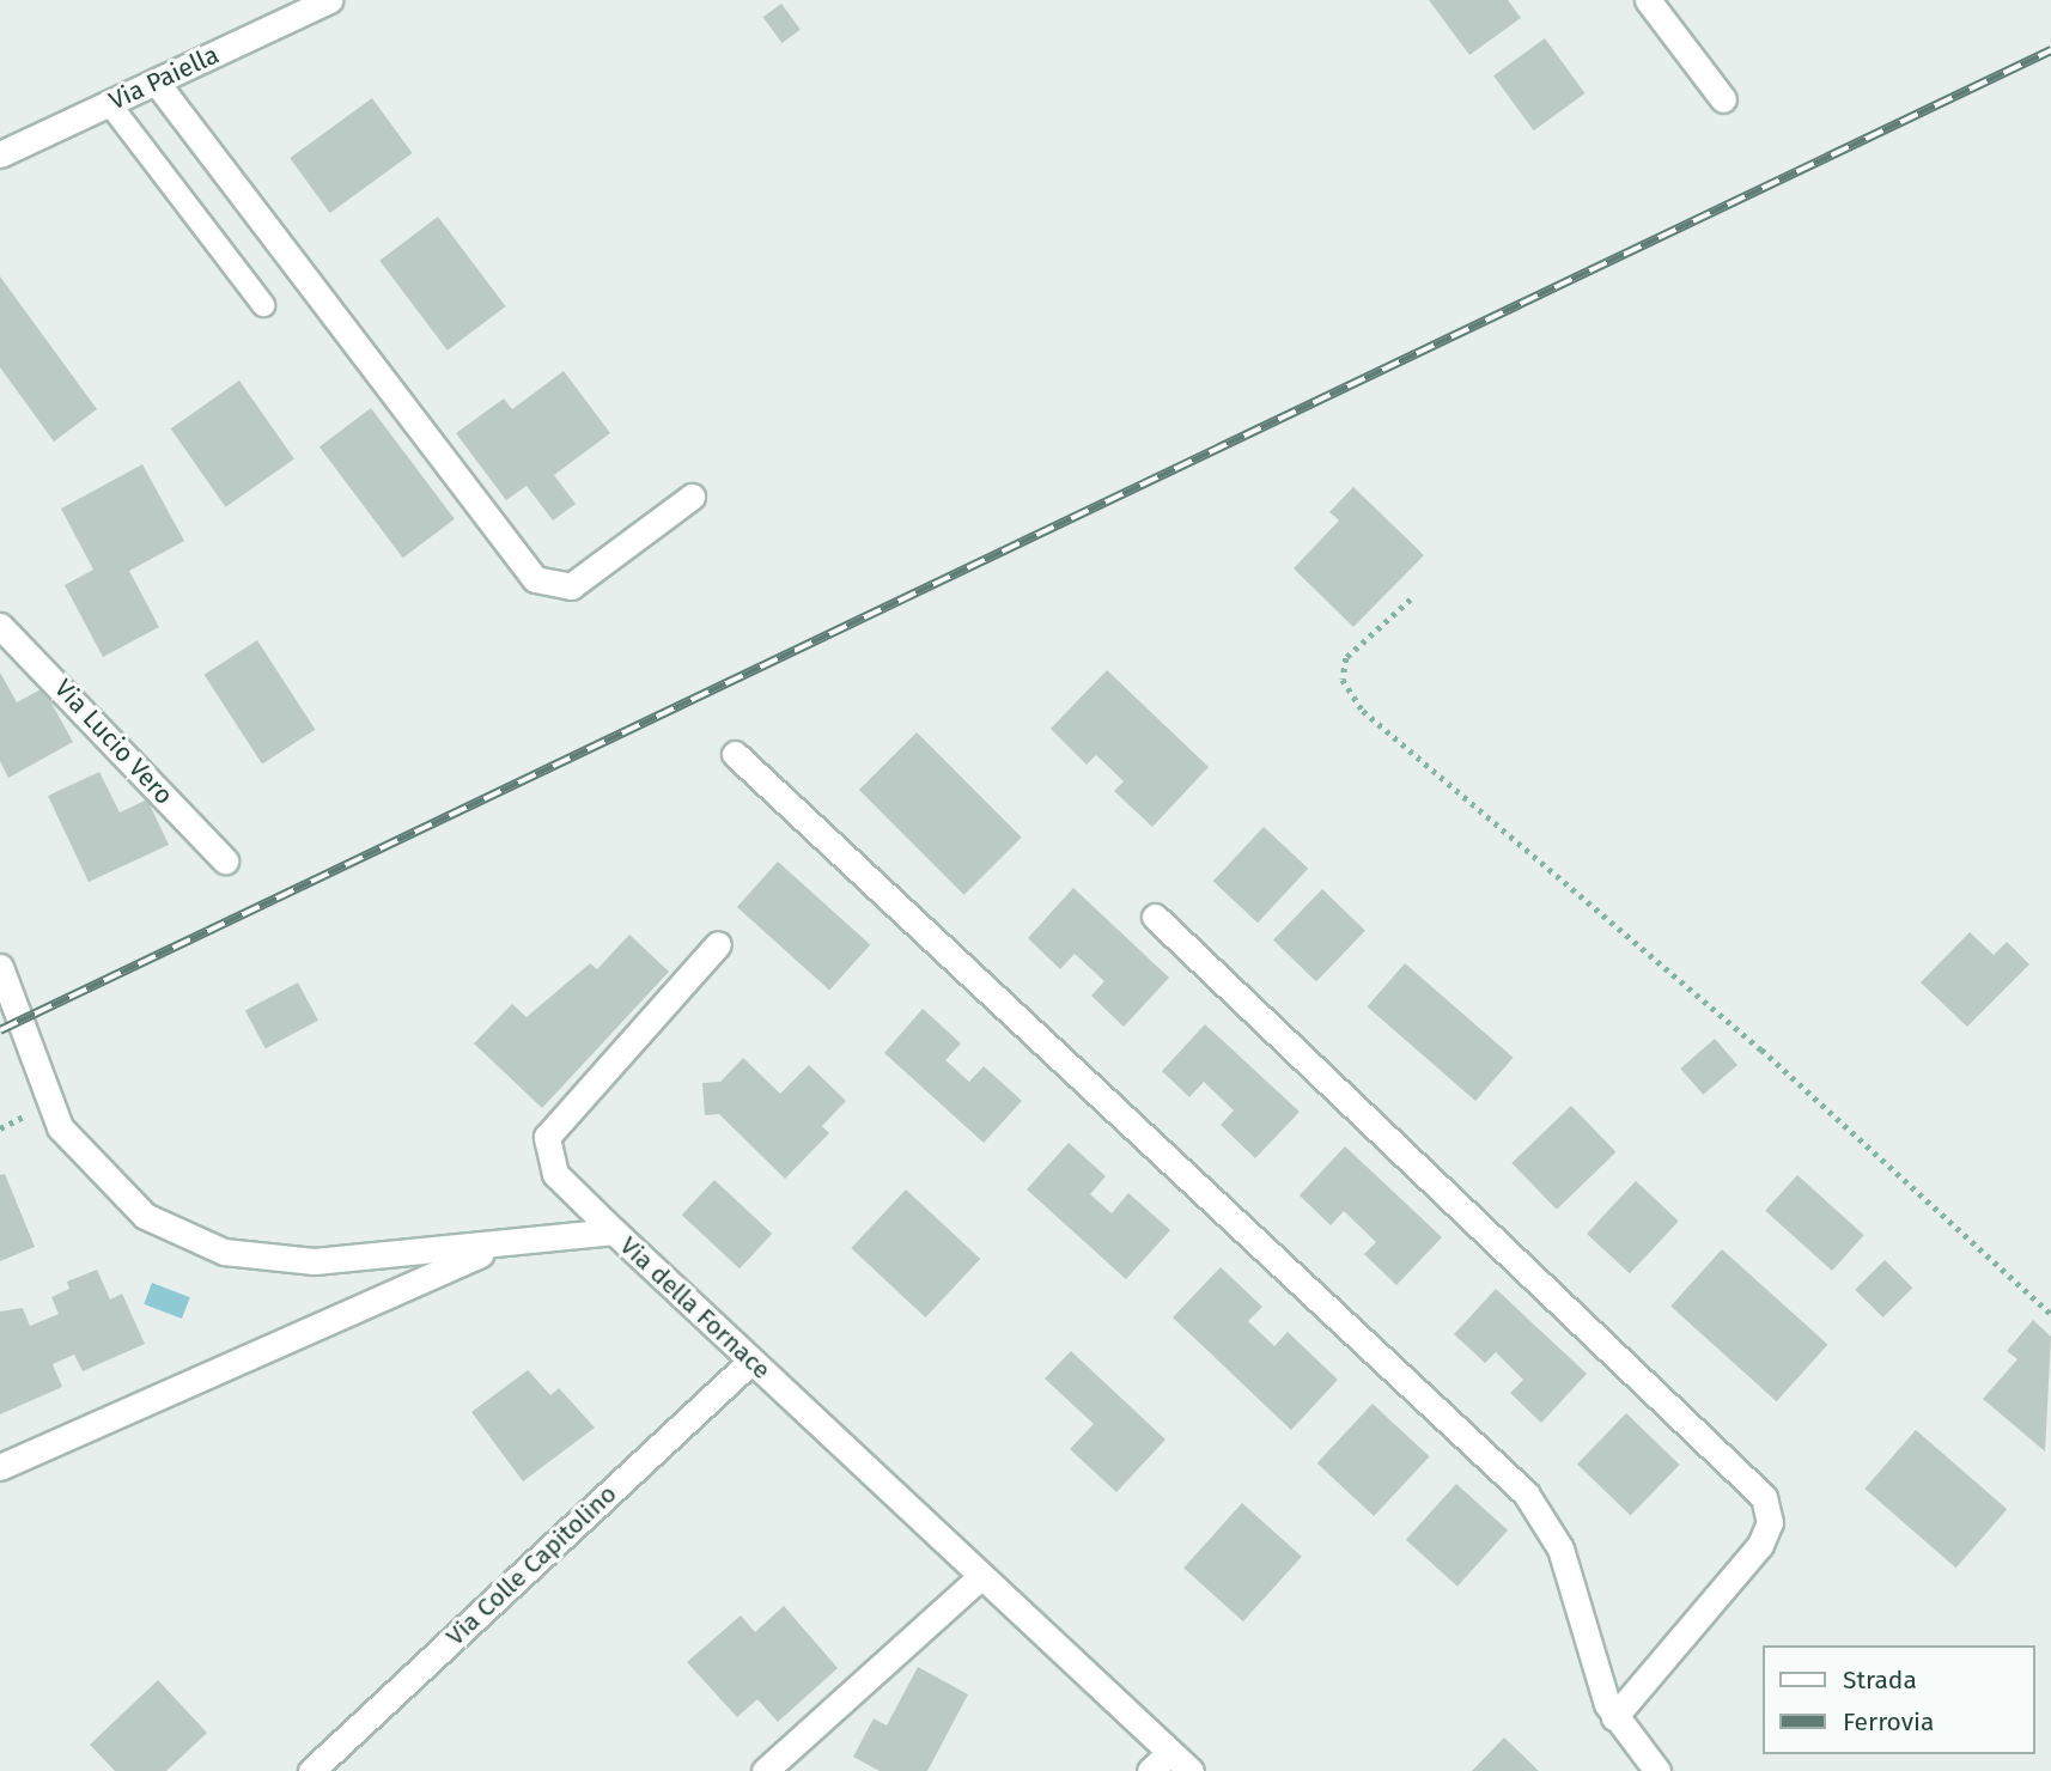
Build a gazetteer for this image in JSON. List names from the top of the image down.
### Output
{
  "streets": {
    "street": [
      "Via Paiella",
      "Via Lucio Vero",
      "Via della Fornace",
      "Via Colle Capitolino"
    ]
  },
  "crossings": [
    ["Via della Fornace", "Via Colle Capitolino"]
  ],
  "legend": ["Strada", "Ferrovia"]
}
